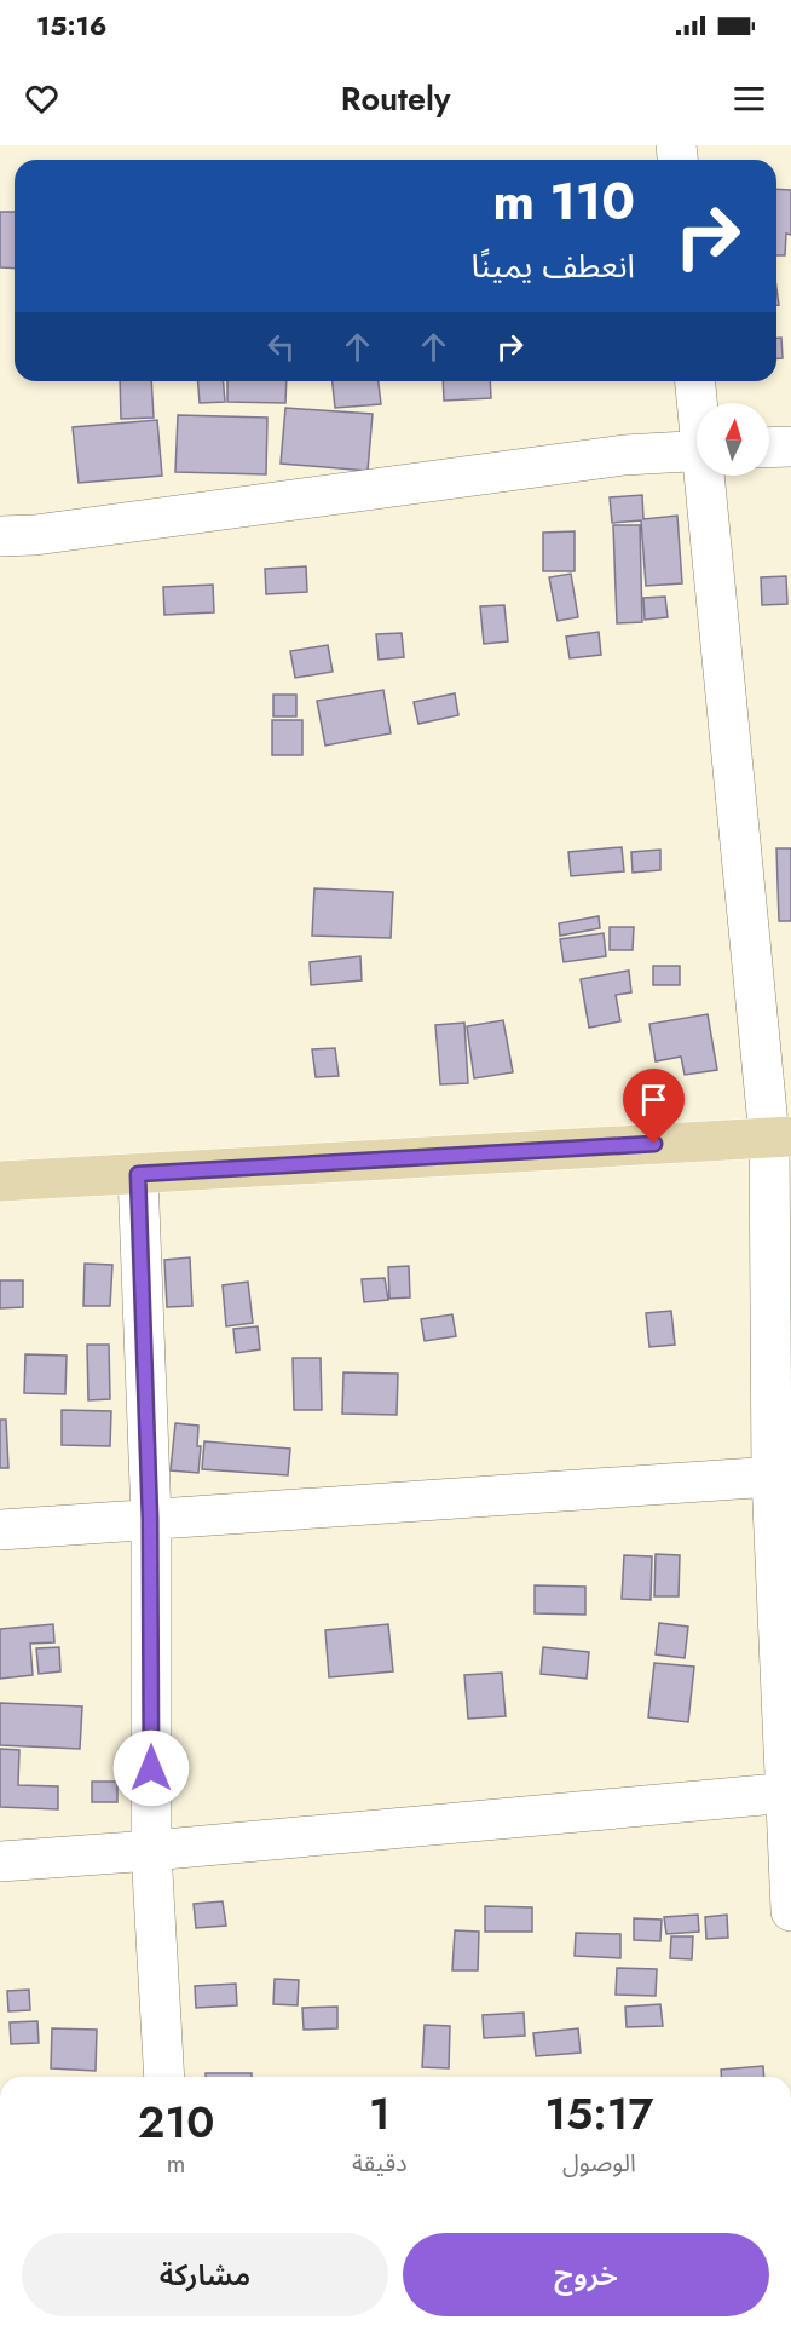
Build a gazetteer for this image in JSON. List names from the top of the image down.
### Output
{
  "north": "top",
  "page": {
    "status": "15:16",
    "header": "Routely",
    "turn": ["110 m", "انعطف يمينًا"],
    "eta": [
      "15:17",
      "الوصول",
      "1",
      "دقيقة",
      "210",
      "m"
    ],
    "buttons": ["خروج", "مشاركة"]
  }
}
